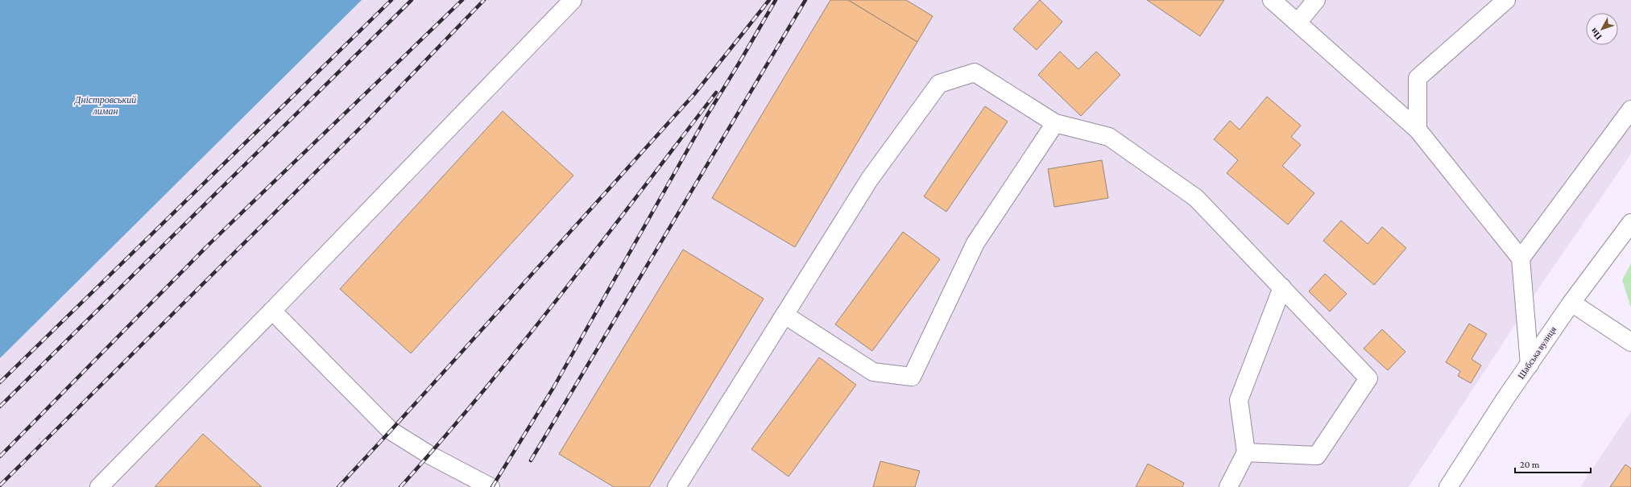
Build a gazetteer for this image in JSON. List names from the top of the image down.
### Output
{
  "streets": {
    "street": ["Шабська вулиця"]
  },
  "water": ["Дністровський лиман"],
  "scale_bar": "20 m",
  "north": "bottom left"
}
